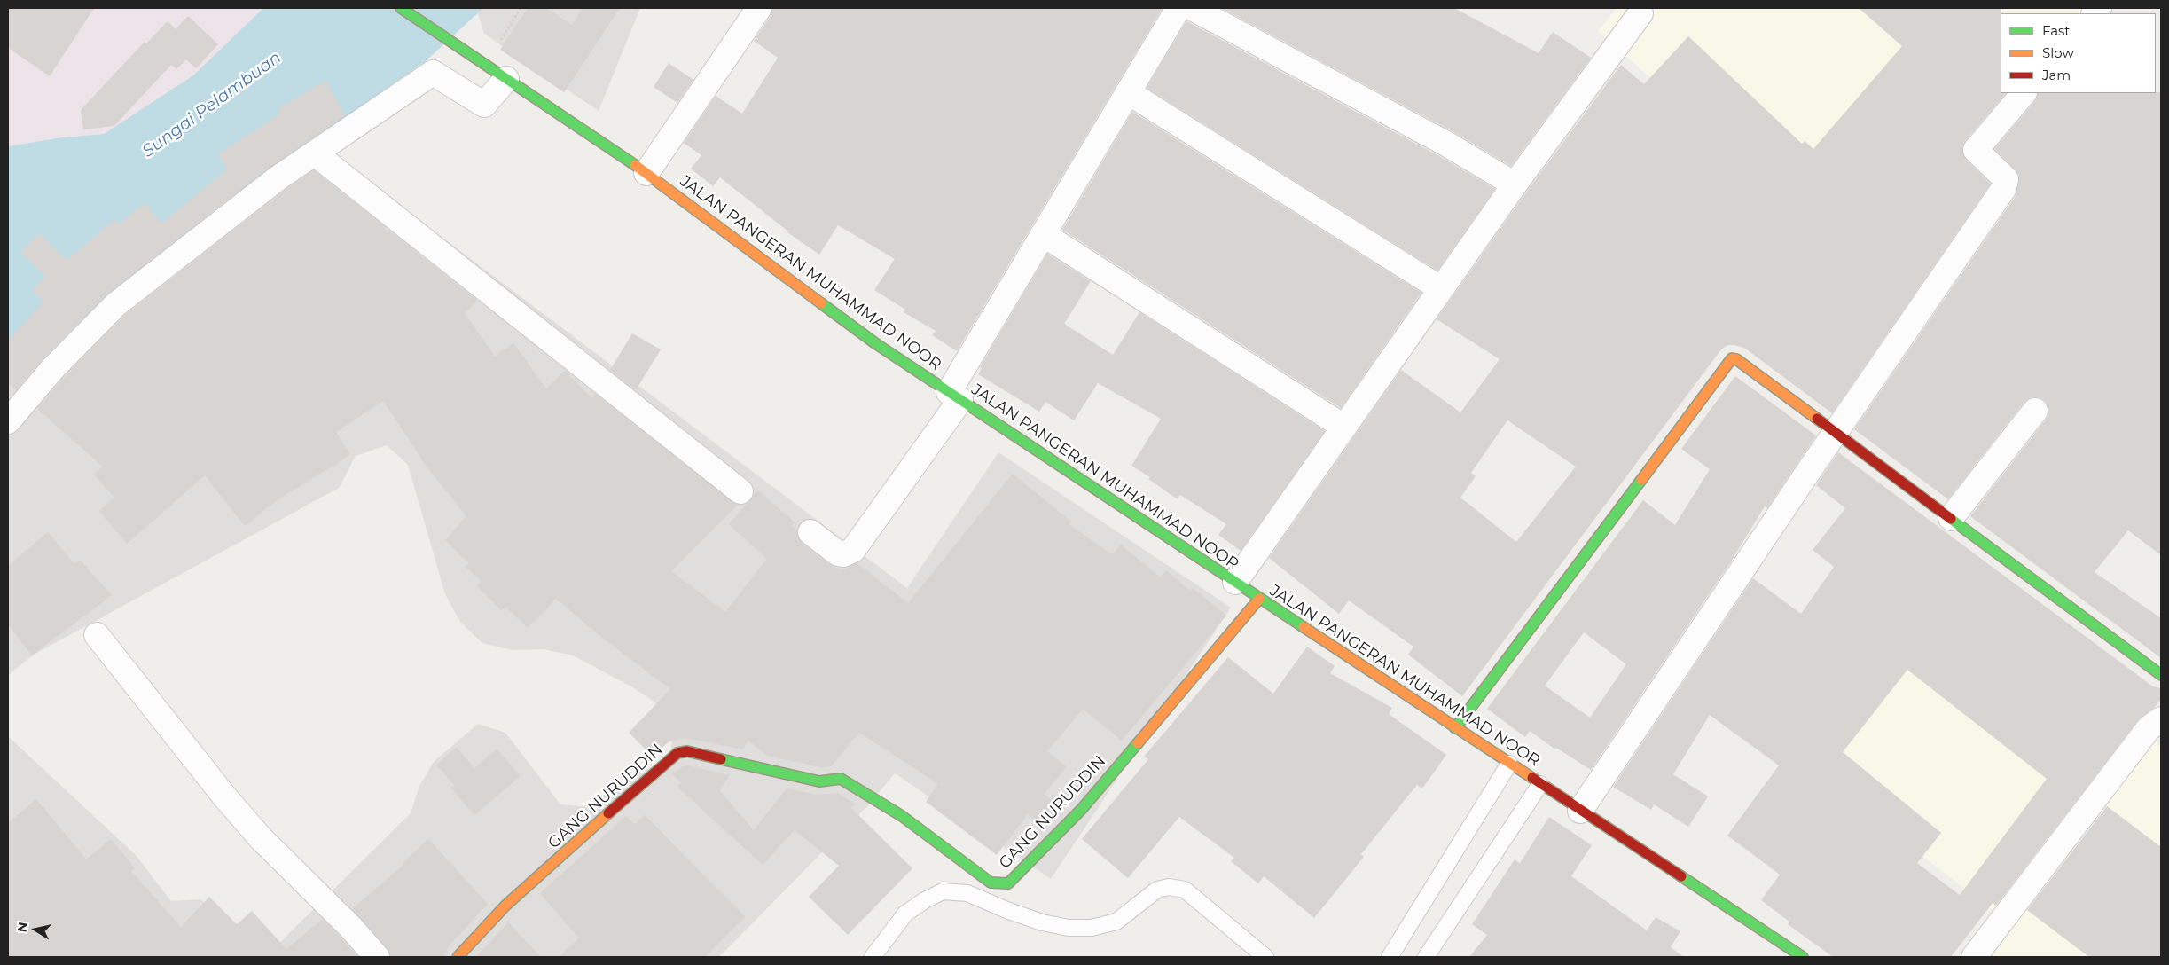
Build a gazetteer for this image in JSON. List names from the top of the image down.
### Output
{
  "streets": {
    "street": ["JALAN PANGERAN MUHAMMAD NOOR", "GANG NURUDDIN"]
  },
  "crossings": [
    ["JALAN PANGERAN MUHAMMAD NOOR", "GANG NURUDDIN"]
  ],
  "water": ["Sungai Pelambuan"],
  "legend": ["Fast", "Slow", "Jam"],
  "north": "left"
}
